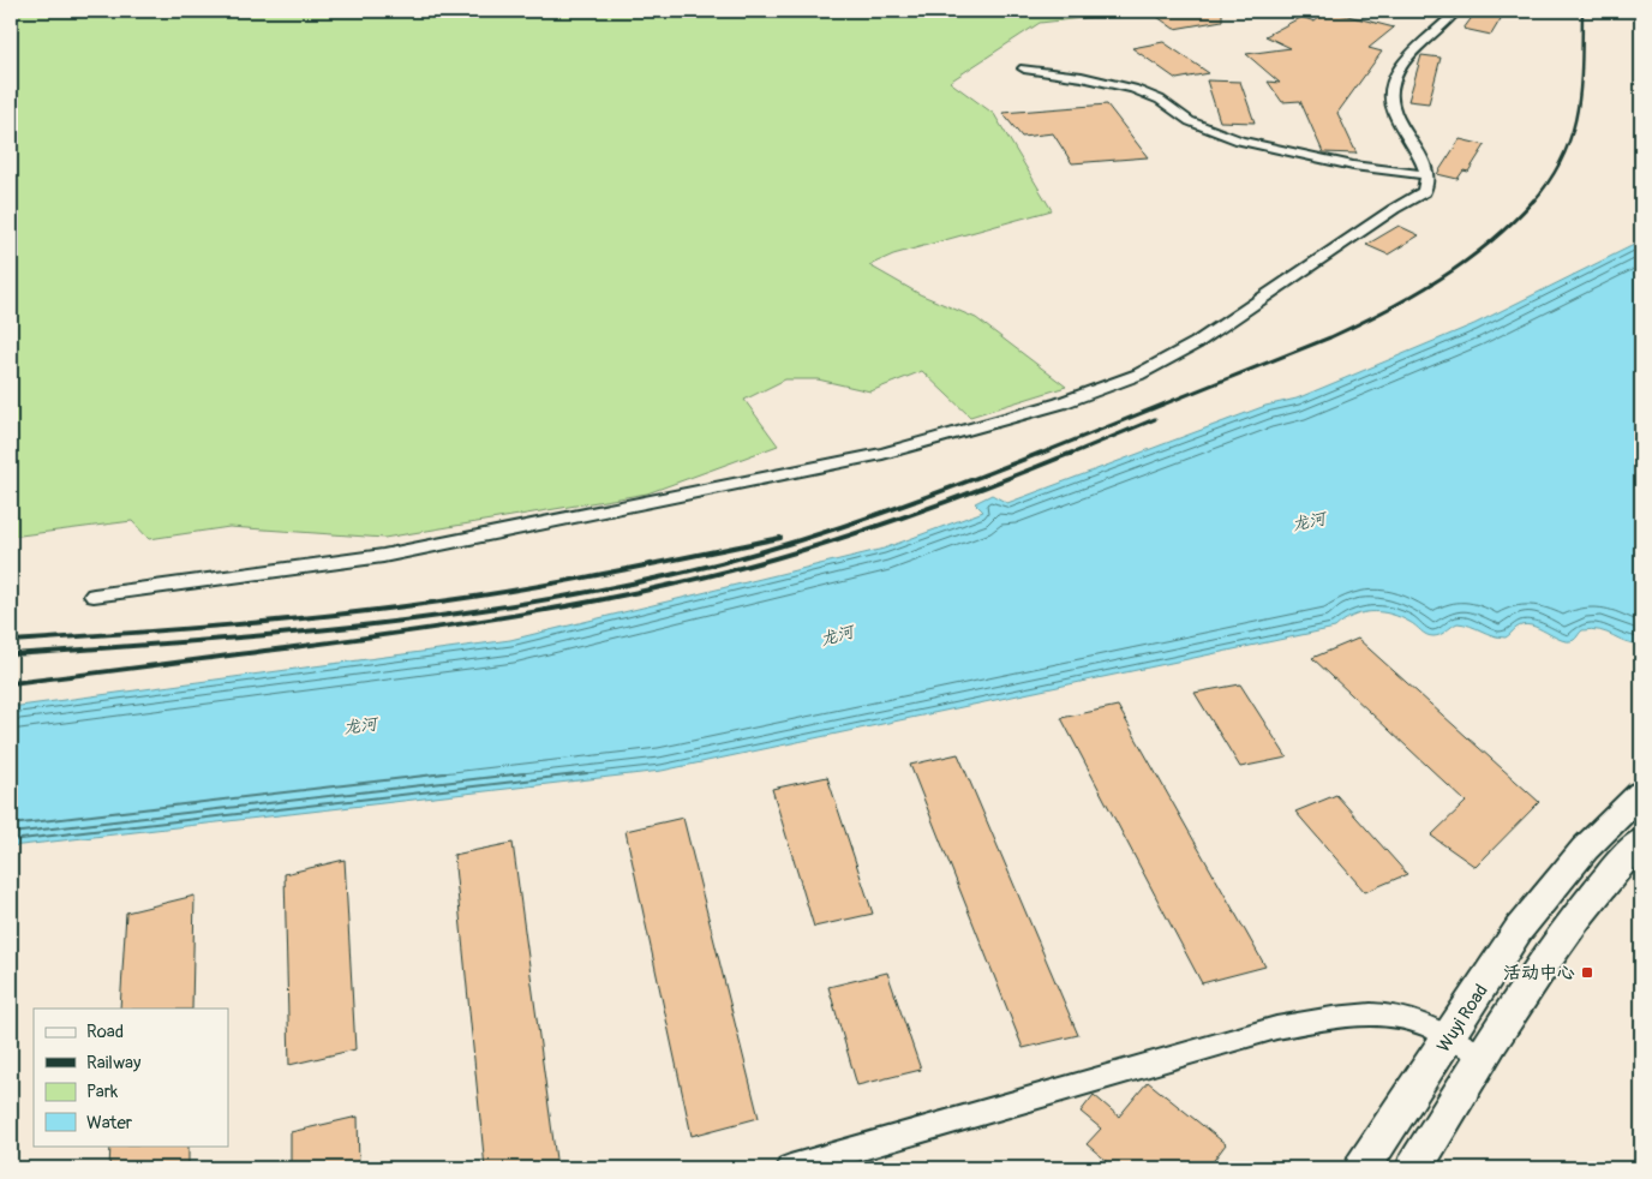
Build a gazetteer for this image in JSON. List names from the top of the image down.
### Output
{
  "streets": {
    "main road": ["Wuyi Road"]
  },
  "water": ["龙河"],
  "places": {
    "transit": ["活动中心"]
  },
  "legend": [
    "Road",
    "Railway",
    "Park",
    "Water"
  ]
}
